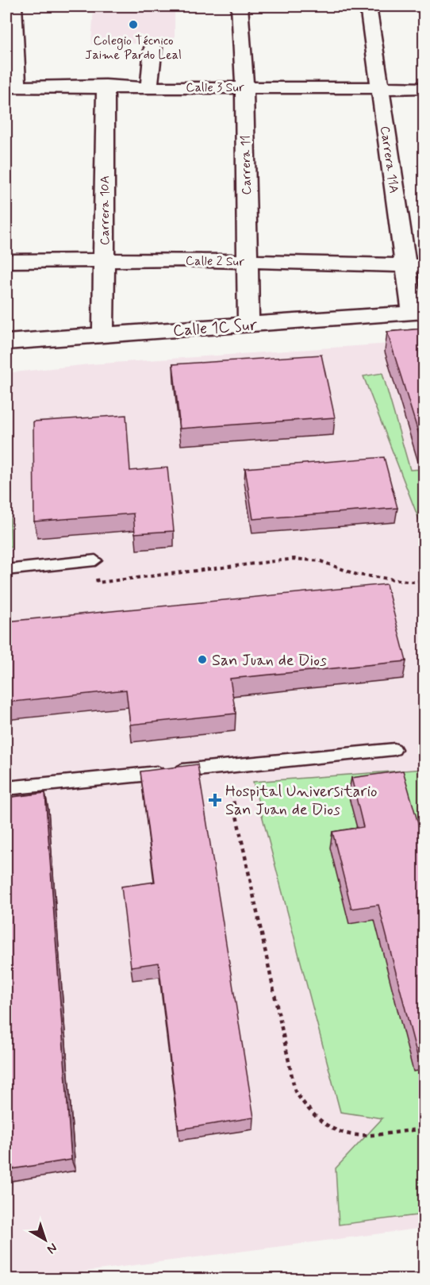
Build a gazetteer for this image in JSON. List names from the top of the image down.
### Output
{
  "streets": {
    "street": [
      "Calle 3 Sur",
      "Carrera 11A",
      "Carrera 11",
      "Carrera 10A",
      "Calle 2 Sur",
      "Calle 1C Sur"
    ]
  },
  "crossings": [
    ["Calle 3 Sur", "Carrera 11A"],
    ["Calle 3 Sur", "Carrera 11"],
    ["Calle 3 Sur", "Carrera 10A"],
    ["Carrera 11A", "Calle 2 Sur"],
    ["Carrera 11A", "Calle 1C Sur"],
    ["Carrera 11", "Calle 2 Sur"],
    ["Carrera 11", "Calle 1C Sur"],
    ["Carrera 10A", "Calle 2 Sur"],
    ["Carrera 10A", "Calle 1C Sur"]
  ],
  "places": {
    "other": ["Colegio Técnico Jaime Pardo Leal", "San Juan de Dios"],
    "health": ["Hospital Universitario San Juan de Dios"]
  },
  "north": "bottom right"
}
